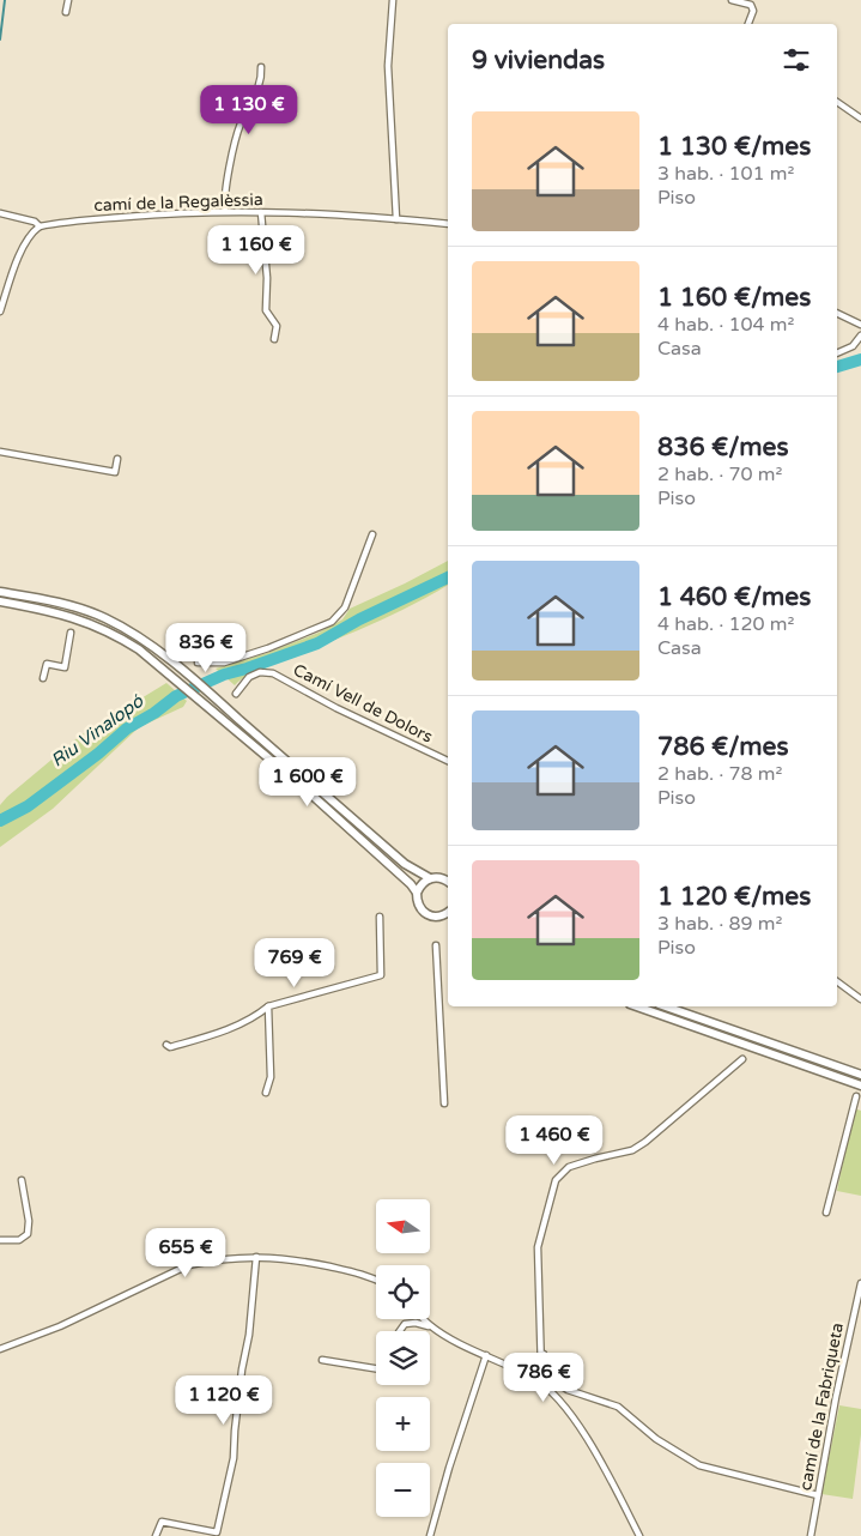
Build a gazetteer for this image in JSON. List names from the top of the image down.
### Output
{
  "streets": {
    "street": ["camí de la Regalèssia", "Camí Vell de Dolors", "camí de la Fabriqueta"]
  },
  "water": ["Riu Vinalopó"],
  "north": "left",
  "page": {
    "heading": "9 viviendas",
    "price": [
      "1 130 €",
      "1 160 €",
      "836 €",
      "1 600 €",
      "769 €",
      "1 460 €",
      "655 €",
      "786 €",
      "1 120 €"
    ],
    "list": [
      {
        "name": "1 130 €/mes",
        "note": "3 hab. · 101 m² · Piso"
      },
      {
        "name": "1 160 €/mes",
        "note": "4 hab. · 104 m² · Casa"
      },
      {
        "name": "836 €/mes",
        "note": "2 hab. · 70 m² · Piso"
      },
      {
        "name": "1 460 €/mes",
        "note": "4 hab. · 120 m² · Casa"
      },
      {
        "name": "786 €/mes",
        "note": "2 hab. · 78 m² · Piso"
      },
      {
        "name": "1 120 €/mes",
        "note": "3 hab. · 89 m² · Piso"
      }
    ],
    "map_buttons": ["+", "−"]
  }
}
